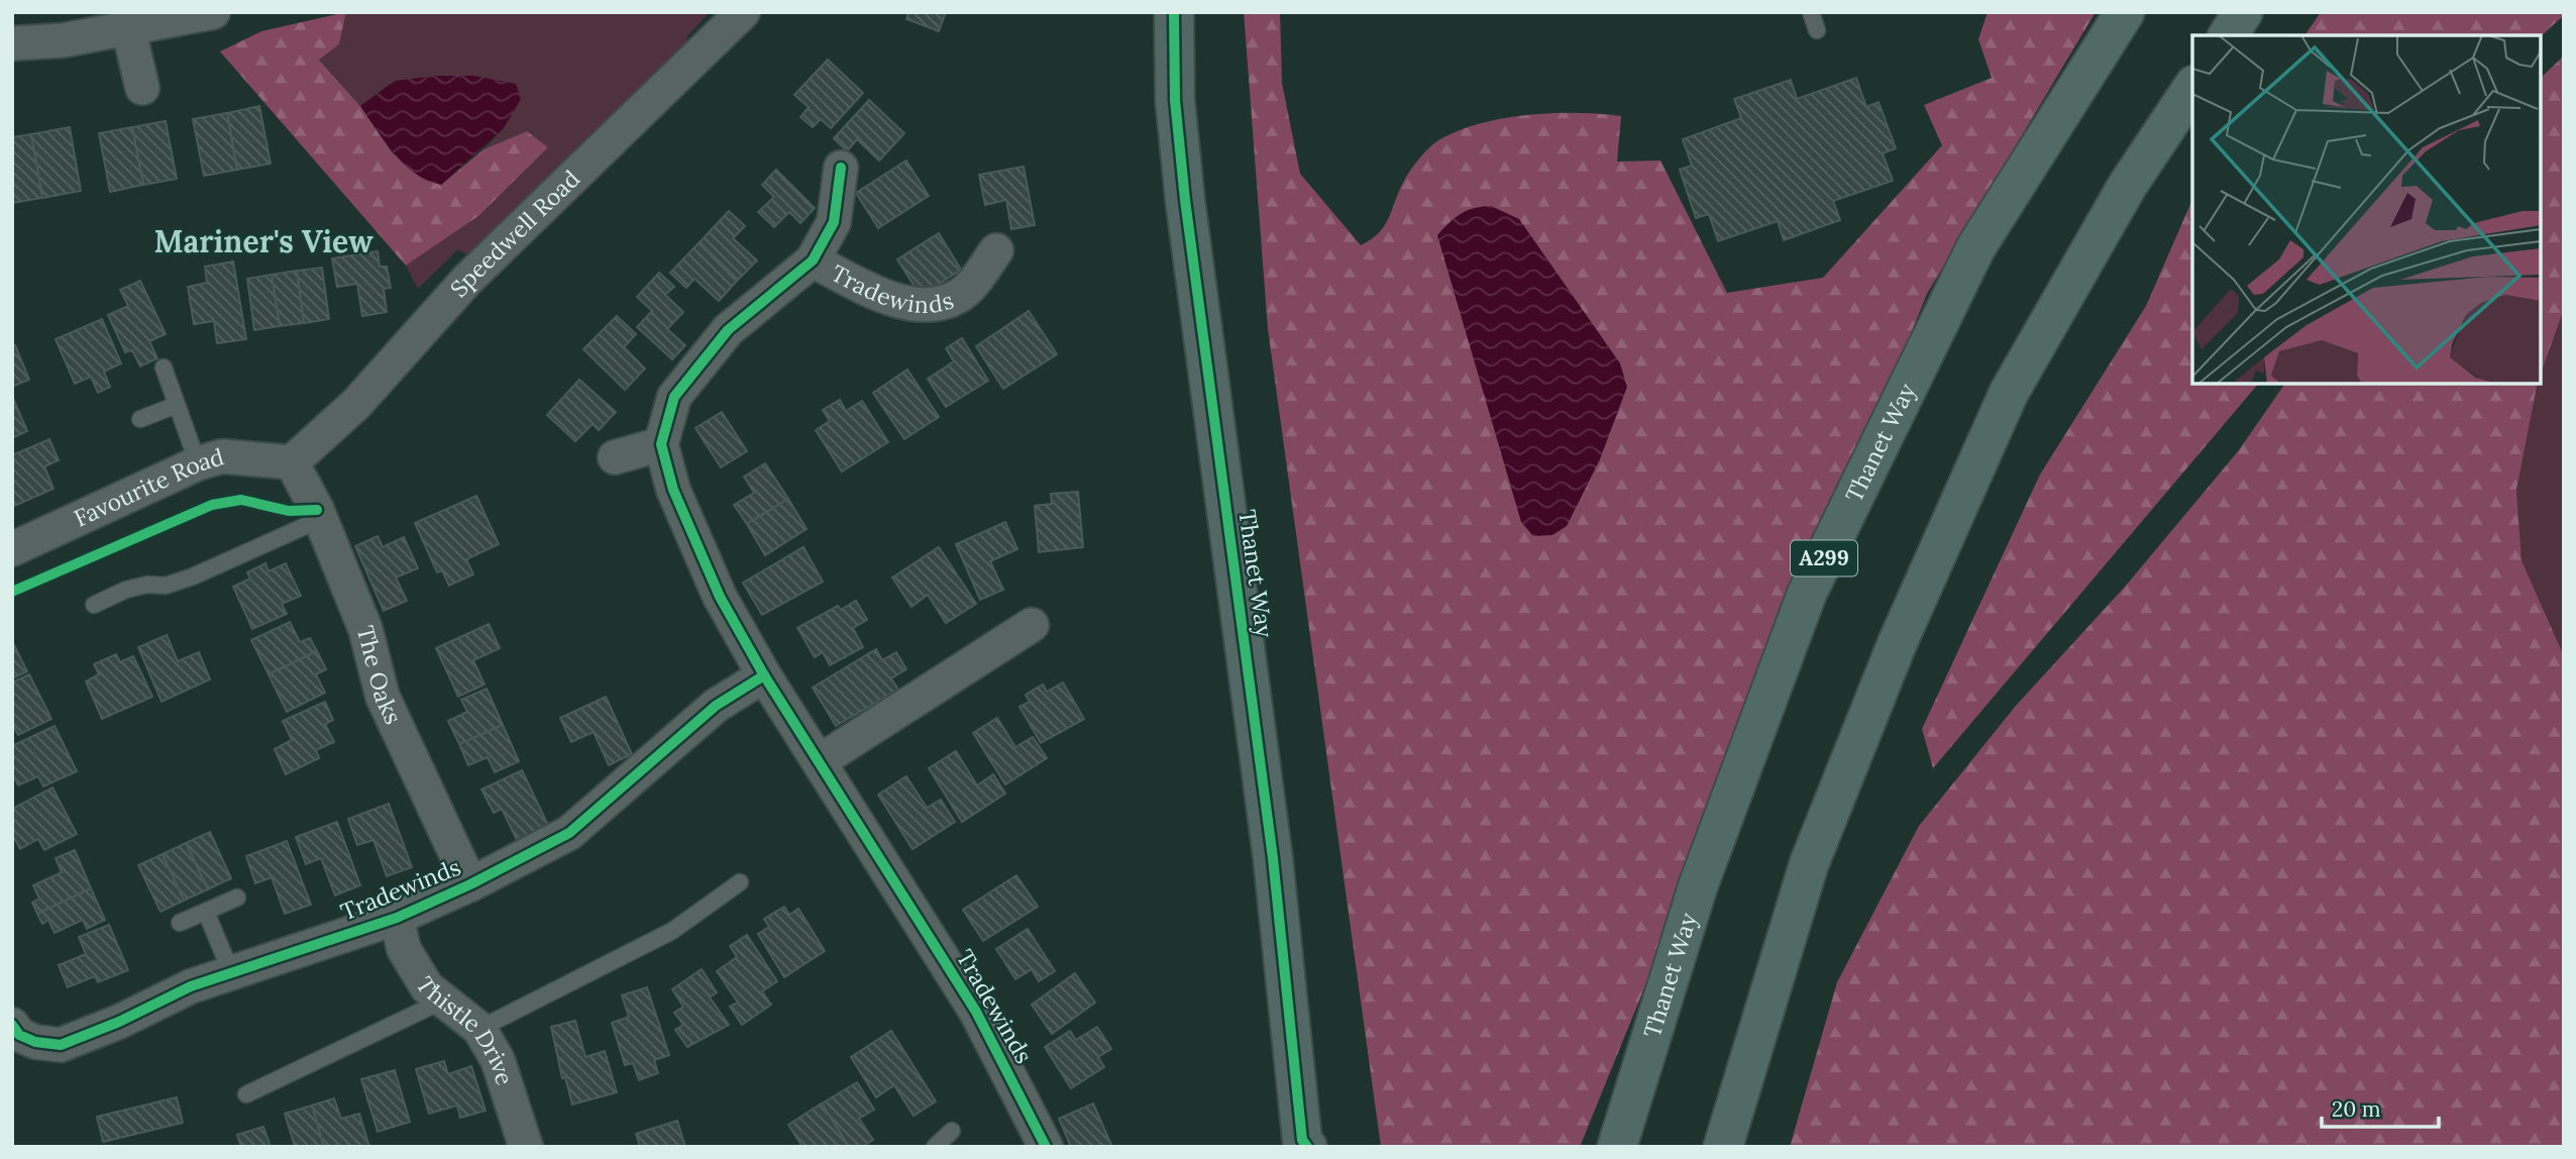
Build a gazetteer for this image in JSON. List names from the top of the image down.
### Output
{
  "streets": {
    "highway": ["Thanet Way", "A299"],
    "street": [
      "Speedwell Road",
      "Tradewinds",
      "Favourite Road",
      "The Oaks",
      "Thistle Drive"
    ]
  },
  "crossings": [
    ["Speedwell Road", "Favourite Road"],
    ["Speedwell Road", "The Oaks"],
    ["Tradewinds", "The Oaks"],
    ["Tradewinds", "Thistle Drive"],
    ["Favourite Road", "The Oaks"]
  ],
  "districts": ["Mariner's View"],
  "scale_bar": "20 m"
}
